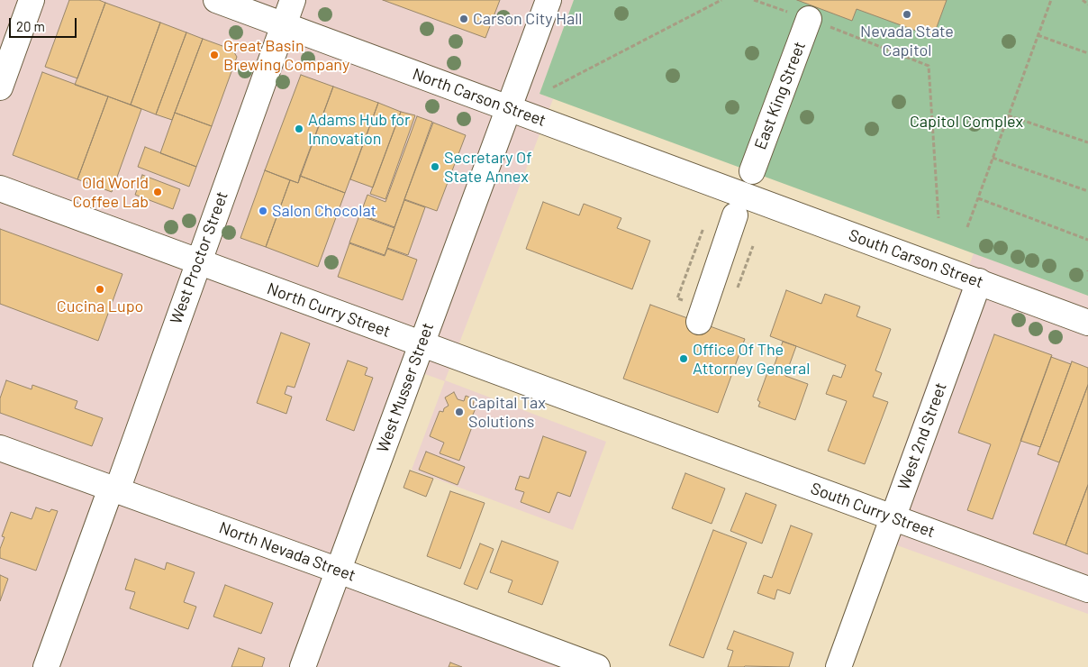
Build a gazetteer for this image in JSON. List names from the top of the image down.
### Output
{
  "streets": {
    "street": [
      "East King Street",
      "North Carson Street",
      "West Proctor Street",
      "South Carson Street",
      "North Curry Street",
      "West Musser Street",
      "West 2nd Street",
      "South Curry Street",
      "North Nevada Street"
    ]
  },
  "crossings": [
    ["North Carson Street", "West Proctor Street"],
    ["North Carson Street", "South Carson Street"],
    ["North Carson Street", "West Musser Street"],
    ["West Proctor Street", "North Curry Street"],
    ["West Proctor Street", "North Nevada Street"],
    ["South Carson Street", "West 2nd Street"],
    ["North Curry Street", "West Musser Street"],
    ["North Curry Street", "South Curry Street"],
    ["West Musser Street", "North Nevada Street"],
    ["West 2nd Street", "South Curry Street"]
  ],
  "parks": ["Capitol Complex"],
  "places": [
    "Nevada State Capitol",
    "Carson City Hall",
    "Great Basin Brewing Company",
    "Adams Hub for Innovation",
    "Secretary Of State Annex",
    "Old World Coffee Lab",
    "Salon Chocolat",
    "Cucina Lupo",
    "Office Of The Attorney General",
    "Capital Tax Solutions"
  ],
  "scale_bar": "20 m"
}
